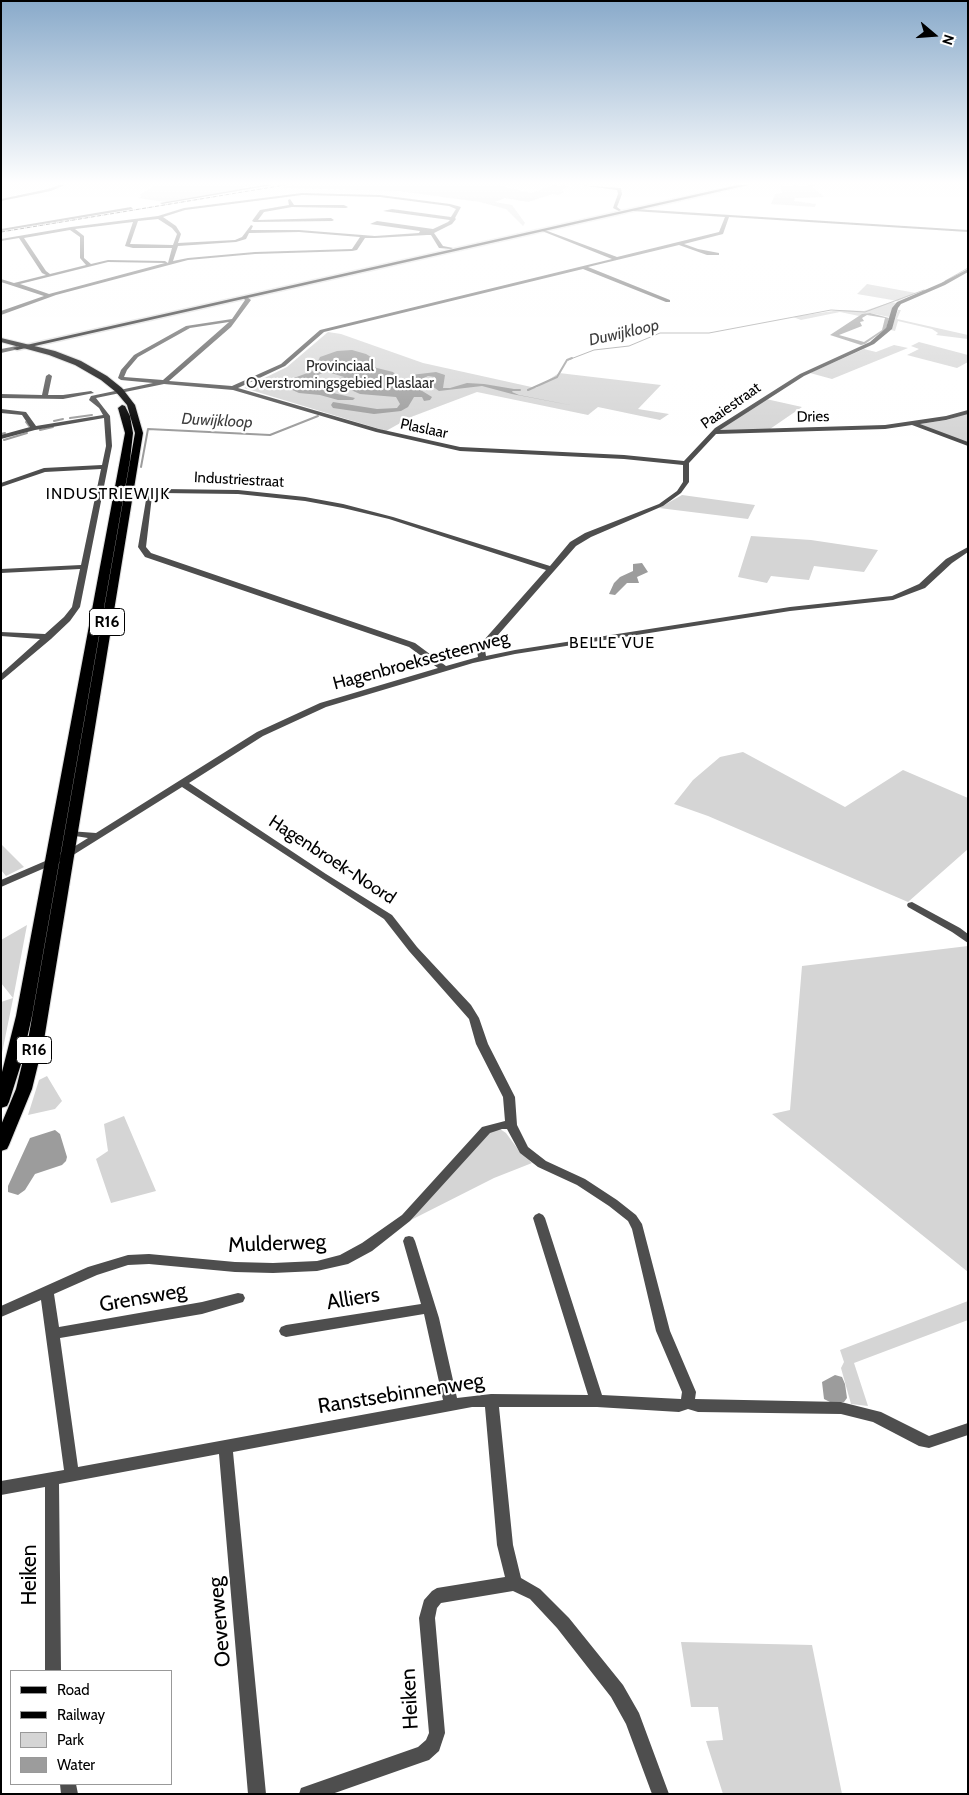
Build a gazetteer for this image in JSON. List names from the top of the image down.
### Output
{
  "streets": {
    "highway": ["R16"],
    "street": [
      "Paaiestraat",
      "Dries",
      "Plaslaar",
      "Industriestraat",
      "Hagenbroeksesteenweg",
      "Hagenbroek-Noord",
      "Mulderweg",
      "Grensweg",
      "Alliers",
      "Ranstsebinnenweg",
      "Heiken",
      "Oeverweg"
    ]
  },
  "crossings": [
    ["Paaiestraat", "Dries"],
    ["Paaiestraat", "Plaslaar"],
    ["Plaslaar", "R16"],
    ["Industriestraat", "Hagenbroeksesteenweg"],
    ["R16", "Hagenbroeksesteenweg"],
    ["Hagenbroeksesteenweg", "Hagenbroek-Noord"],
    ["Hagenbroek-Noord", "Mulderweg"],
    ["Hagenbroek-Noord", "Ranstsebinnenweg"],
    ["Ranstsebinnenweg", "Heiken"],
    ["Ranstsebinnenweg", "Oeverweg"]
  ],
  "districts": ["INDUSTRIEWIJK", "BELLE VUE"],
  "water": ["Duwijkloop"],
  "parks": ["Provinciaal Overstromingsgebied Plaslaar"],
  "legend": [
    "Road",
    "Railway",
    "Park",
    "Water"
  ],
  "north": "right"
}
